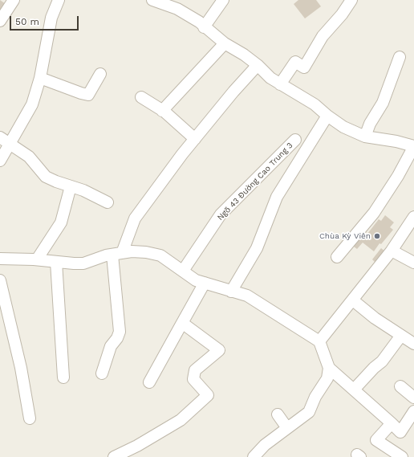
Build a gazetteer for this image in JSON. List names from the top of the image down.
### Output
{
  "streets": {
    "street": ["Ngõ 43 Đường Cao Trung 3"]
  },
  "places": ["Chùa Kỳ Viên"],
  "scale_bar": "50 m"
}
